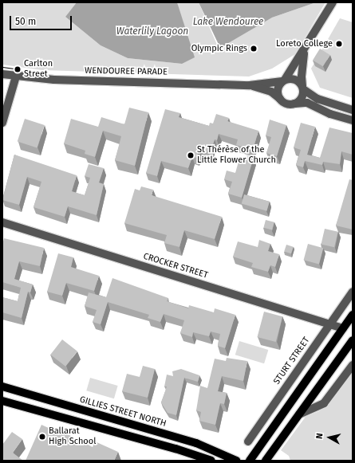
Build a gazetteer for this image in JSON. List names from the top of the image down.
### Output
{
  "streets": {
    "main road": ["GILLIES STREET NORTH"],
    "street": ["WENDOUREE PARADE", "CROCKER STREET", "STURT STREET"]
  },
  "crossings": [
    ["CROCKER STREET", "STURT STREET"]
  ],
  "water": ["Lake Wendouree", "Waterlily Lagoon"],
  "places": [
    "Loreto College",
    "Olympic Rings",
    "Carlton Street",
    "St Thérèse of the Little Flower Church",
    "Ballarat High School"
  ],
  "scale_bar": "50 m",
  "north": "left"
}
